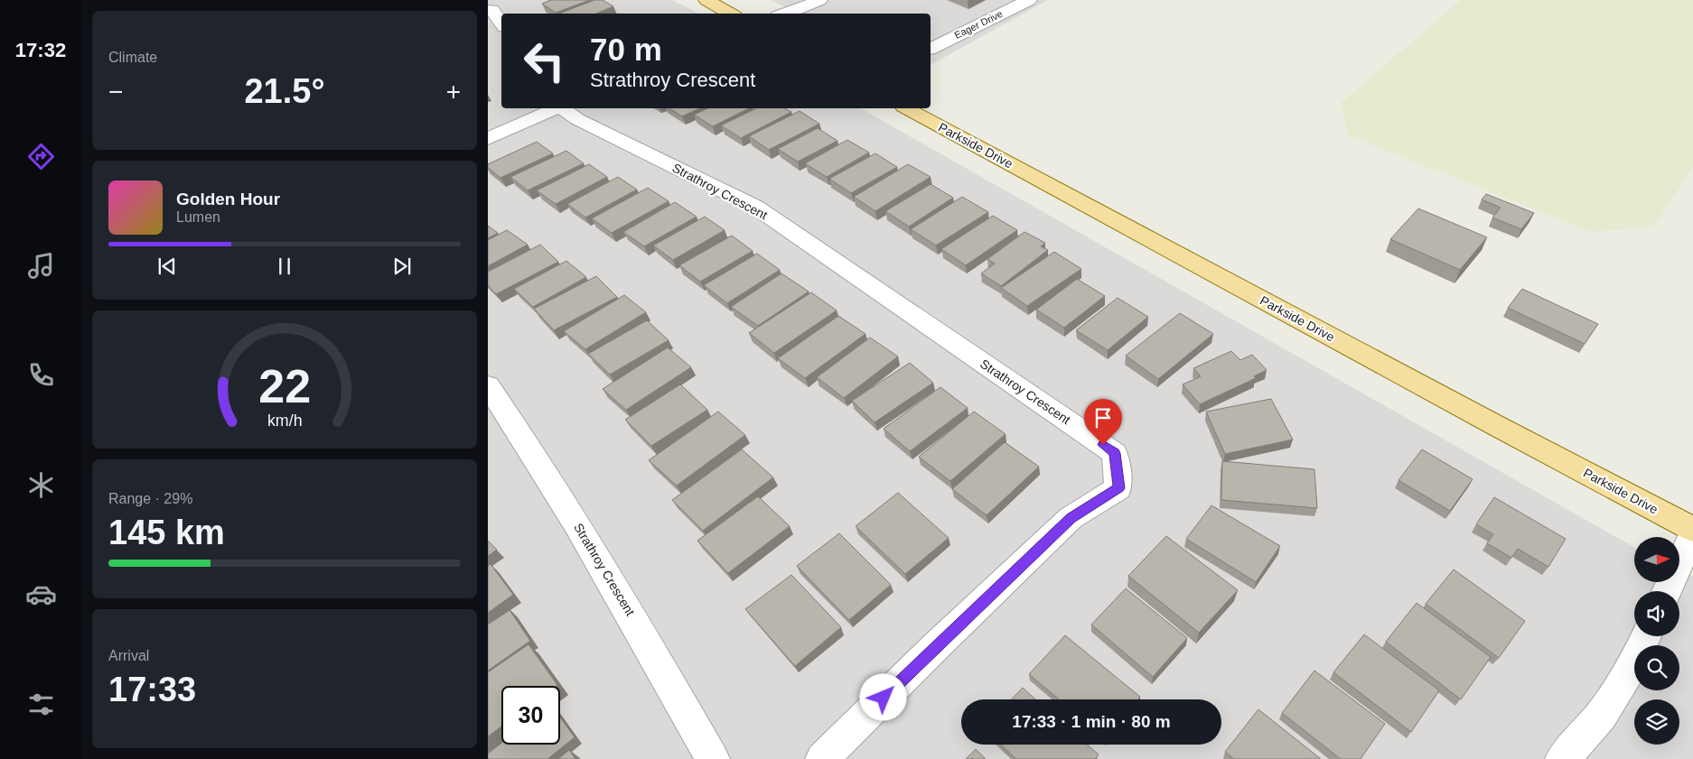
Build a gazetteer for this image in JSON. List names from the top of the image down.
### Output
{
  "streets": {
    "main road": ["Parkside Drive"],
    "street": ["Eager Drive", "Strathroy Crescent"]
  },
  "north": "right",
  "page": {
    "tabs": "17:32",
    "tile": [
      "Climate",
      ["Range · 29%", "145 km"],
      ["Arrival", "17:33"]
    ],
    "turn": ["70 m", "Strathroy Crescent"],
    "heat": ["−", "21.5°", "+"],
    "song": ["Golden Hour", "Lumen"],
    "limit": "30",
    "trip": "17:33 · 1 min · 80 m",
    "gauge": ["22", "km/h"]
  }
}
